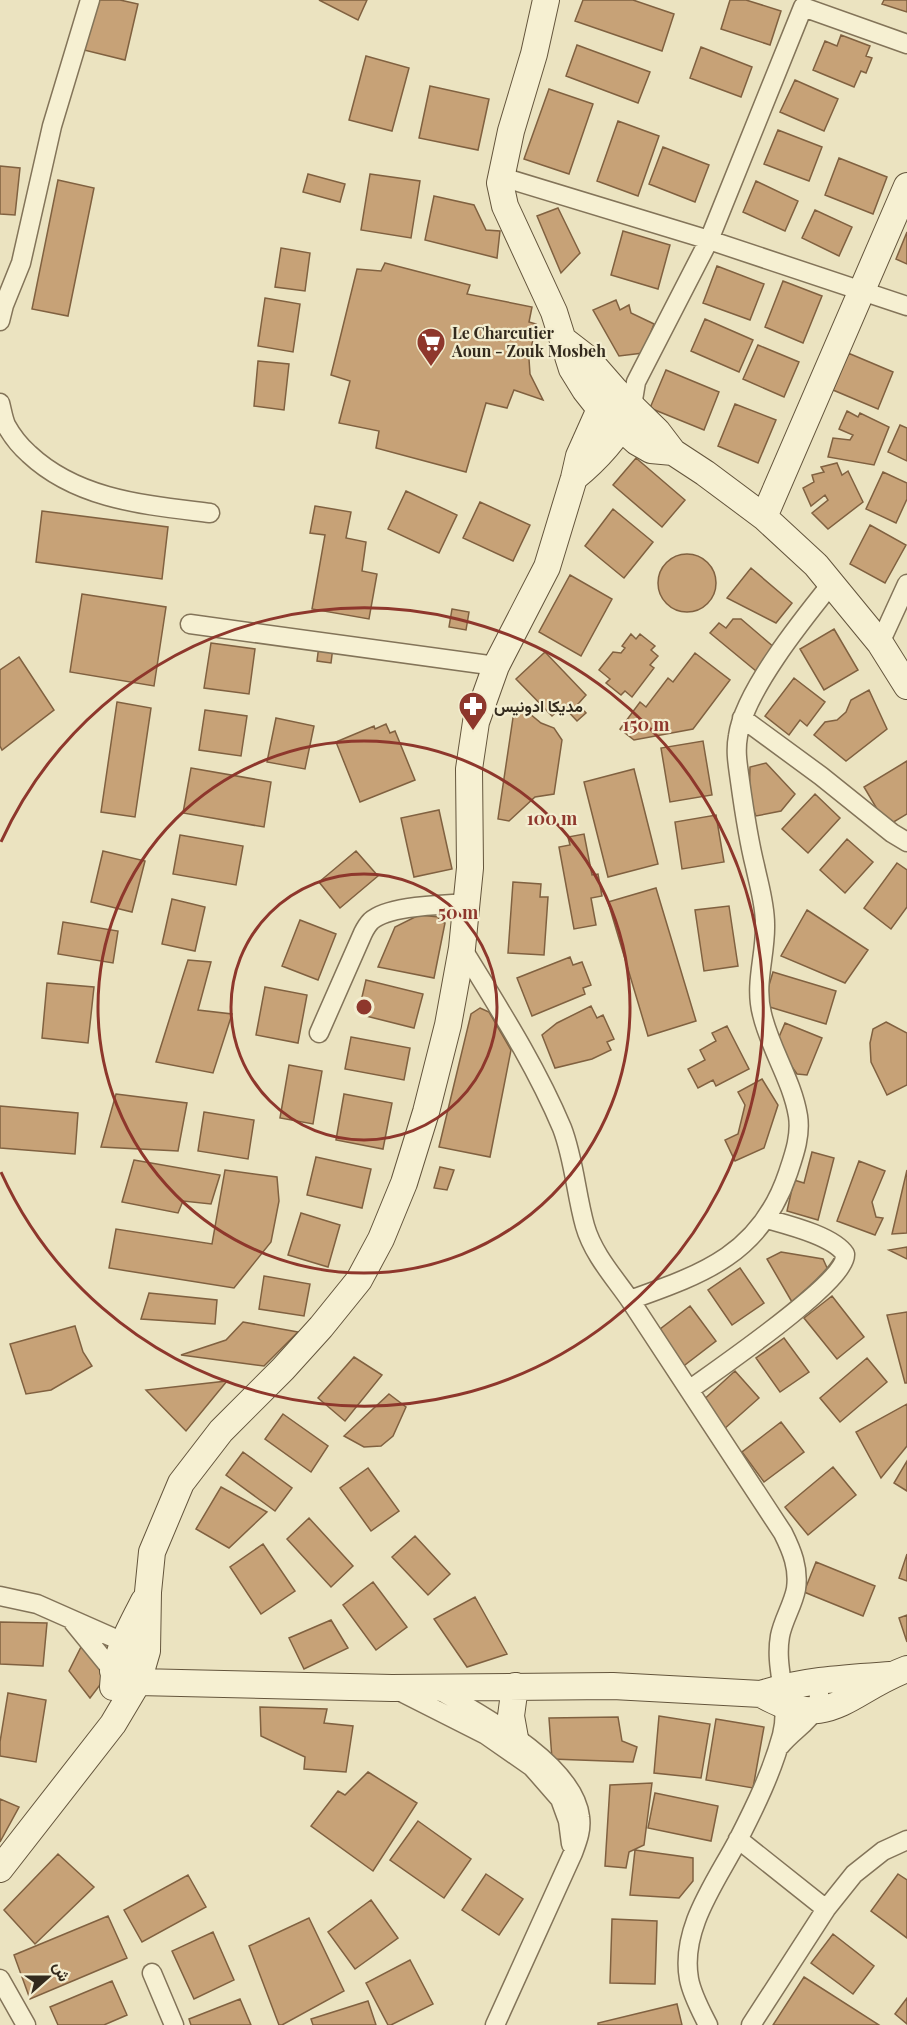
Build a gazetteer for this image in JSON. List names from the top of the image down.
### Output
{
  "places": {
    "supermarket": ["Le Charcutier Aoun - Zouk Mosbeh"],
    "pharmacy": ["مديكا ادونيس"]
  },
  "north": "right",
  "rings": ["150 m", "100 m", "50 m"]
}
